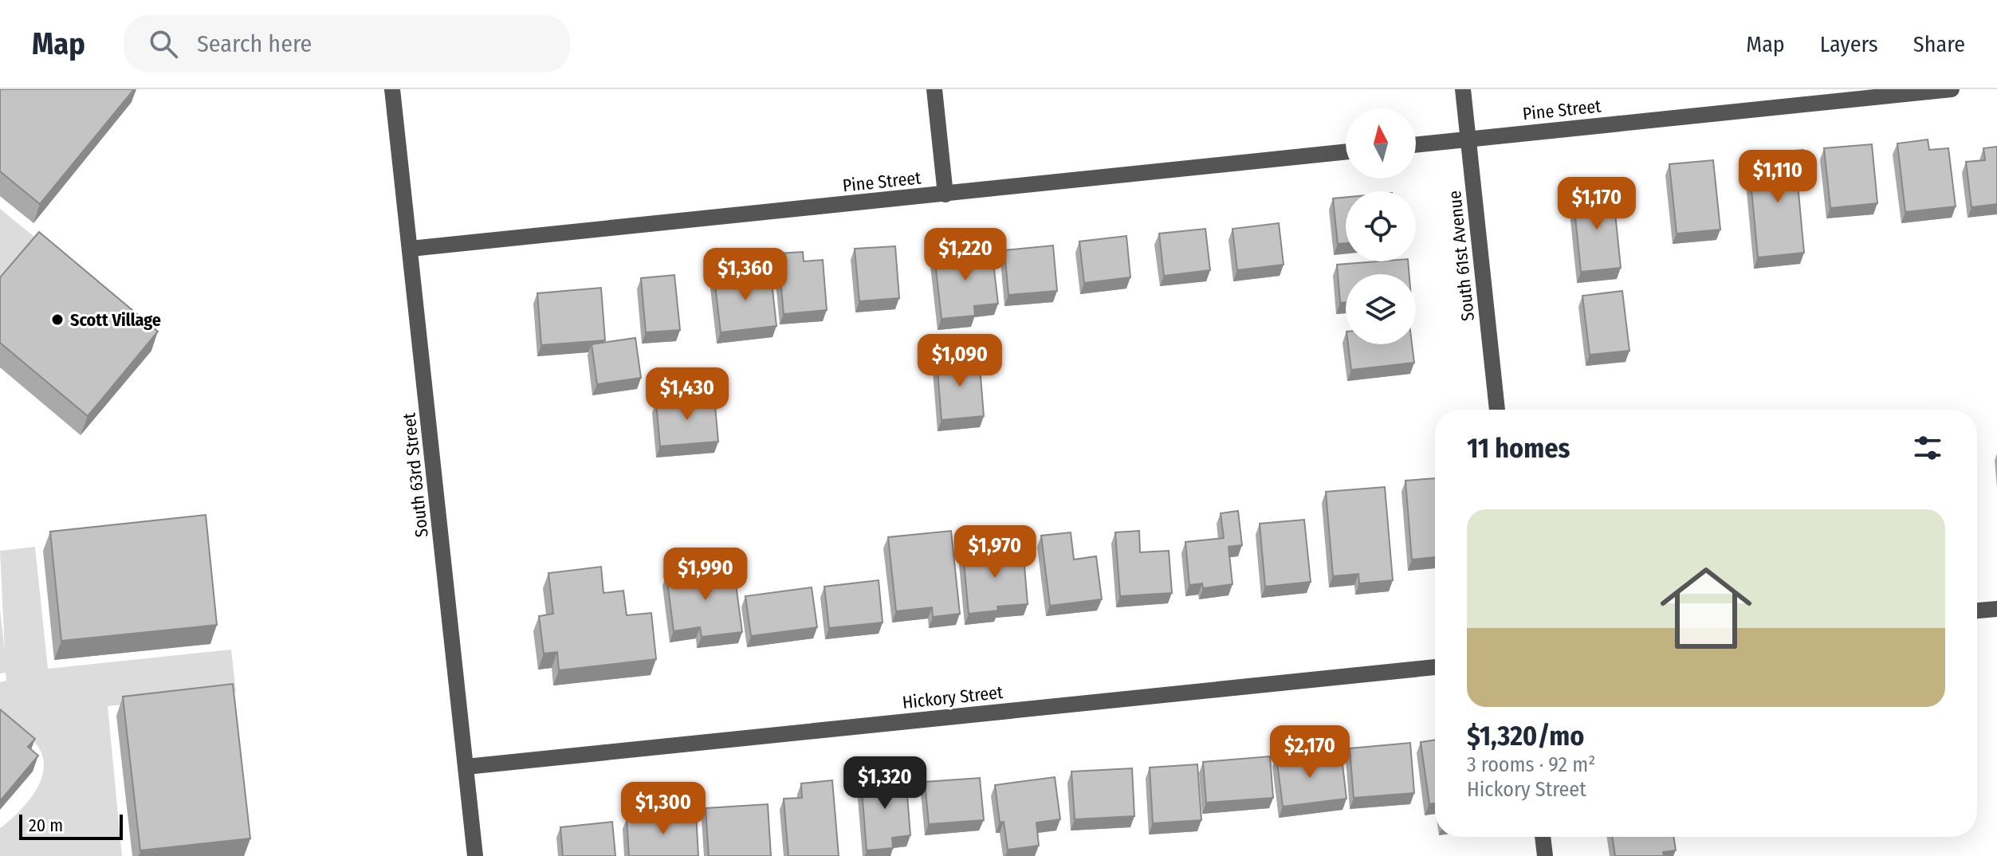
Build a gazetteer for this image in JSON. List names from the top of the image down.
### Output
{
  "streets": {
    "street": [
      "Pine Street",
      "South 61st Avenue",
      "South 63rd Street",
      "Hickory Street"
    ]
  },
  "crossings": [
    ["Pine Street", "South 61st Avenue"],
    ["Pine Street", "South 63rd Street"],
    ["South 63rd Street", "Hickory Street"]
  ],
  "places": ["Scott Village"],
  "scale_bar": "20 m",
  "north": "top",
  "page": {
    "header": "Map",
    "search": "Search here",
    "nav": ["Map", "Layers", "Share"],
    "price": [
      "$1,110",
      "$1,170",
      "$1,220",
      "$1,360",
      "$1,090",
      "$1,430",
      "$1,970",
      "$1,990",
      "$2,170",
      "$1,320",
      "$1,300"
    ],
    "heading": "11 homes",
    "list": [
      {
        "name": "$1,320/mo",
        "note": "3 rooms · 92 m² · Hickory Street"
      }
    ],
    "scale": "20 m"
  }
}
